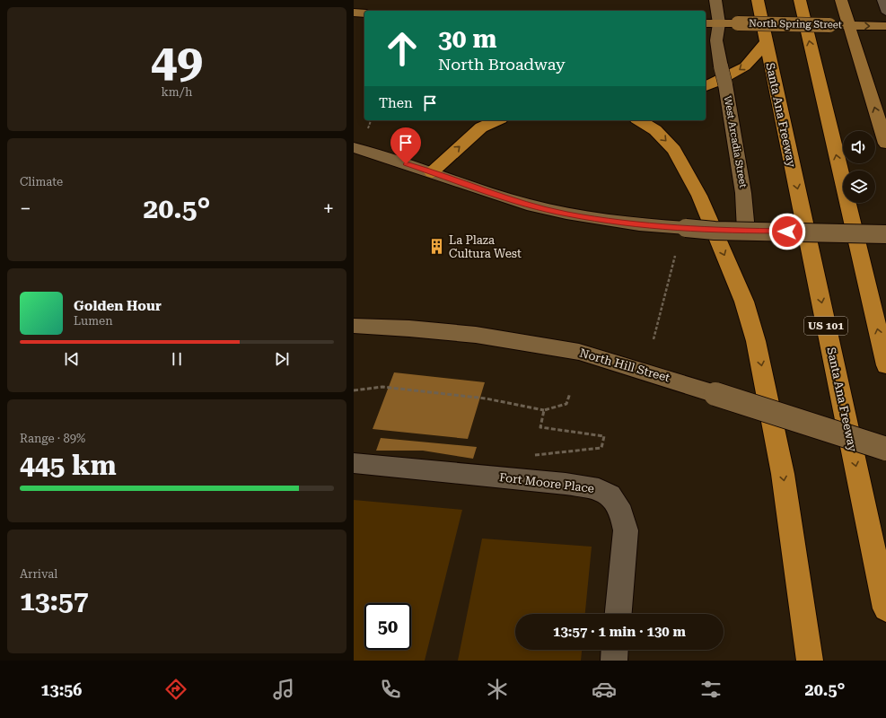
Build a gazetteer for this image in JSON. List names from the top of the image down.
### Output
{
  "streets": {
    "highway": ["Santa Ana Freeway", "US 101"],
    "main road": ["North Spring Street", "West Arcadia Street", "North Hill Street"],
    "street": ["Fort Moore Place"]
  },
  "crossings": [
    ["North Spring Street", "West Arcadia Street"]
  ],
  "places": {
    "building": ["La Plaza Cultura West"]
  },
  "page": {
    "tile": [
      ["49", "km/h"],
      "Climate",
      ["Range · 89%", "445 km"],
      ["Arrival", "13:57"]
    ],
    "turn": ["30 m", "North Broadway"],
    "then": "Then",
    "heat": ["−", "20.5°", "+"],
    "song": ["Golden Hour", "Lumen"],
    "limit": "50",
    "trip": "13:57 · 1 min · 130 m",
    "tabs": ["13:56", "20.5°"]
  }
}
